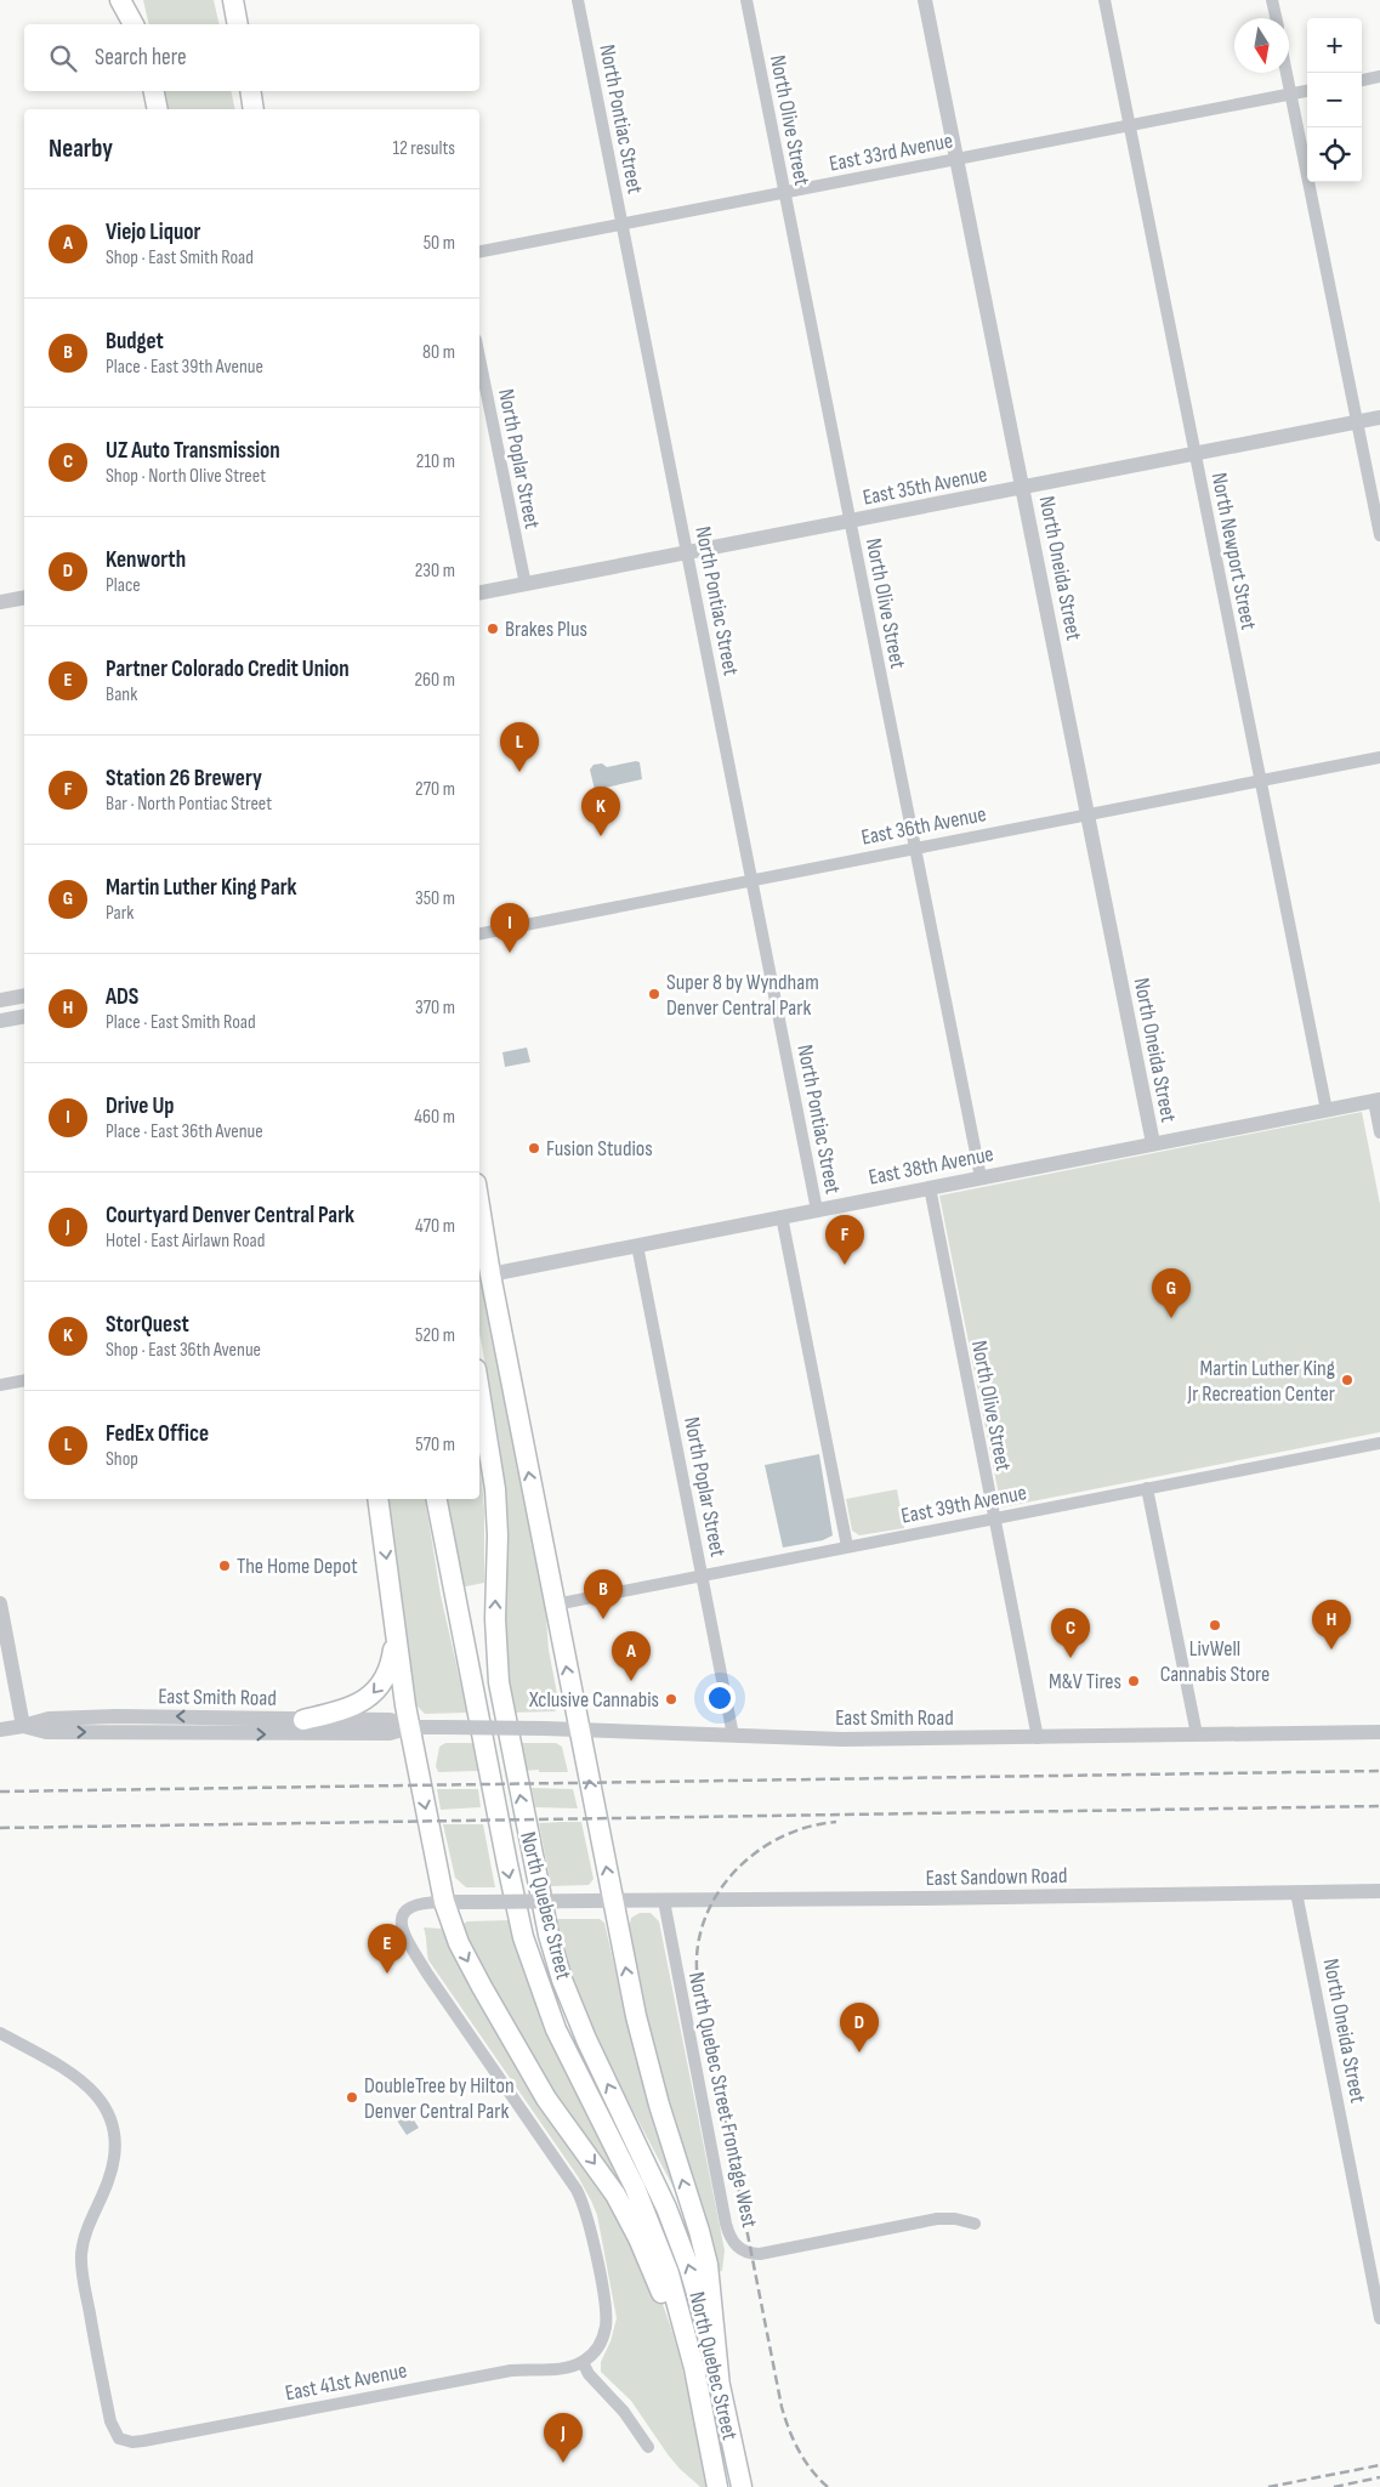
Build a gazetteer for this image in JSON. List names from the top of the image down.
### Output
{
  "streets": {
    "main road": ["North Quebec Street"],
    "street": [
      "North Pontiac Street",
      "North Olive Street",
      "East 33rd Avenue",
      "North Poplar Street",
      "East 35th Avenue",
      "North Newport Street",
      "North Oneida Street",
      "East 36th Avenue",
      "East 38th Avenue",
      "East 39th Avenue",
      "East Smith Road",
      "East Sandown Road",
      "North Quebec Street Frontage West",
      "East 41st Avenue"
    ]
  },
  "crossings": [
    ["North Pontiac Street", "East 33rd Avenue"],
    ["North Pontiac Street", "East 35th Avenue"],
    ["North Pontiac Street", "East 36th Avenue"],
    ["North Pontiac Street", "East 38th Avenue"],
    ["North Olive Street", "East 33rd Avenue"],
    ["North Olive Street", "East 35th Avenue"],
    ["North Olive Street", "East 36th Avenue"],
    ["North Olive Street", "East 38th Avenue"],
    ["North Olive Street", "East 39th Avenue"],
    ["North Olive Street", "East Smith Road"],
    ["East 33rd Avenue", "North Newport Street"],
    ["East 33rd Avenue", "North Oneida Street"],
    ["North Poplar Street", "East 35th Avenue"],
    ["North Poplar Street", "East 38th Avenue"],
    ["North Poplar Street", "East 39th Avenue"],
    ["North Poplar Street", "East Smith Road"],
    ["East 35th Avenue", "North Newport Street"],
    ["East 35th Avenue", "North Oneida Street"],
    ["North Newport Street", "East 36th Avenue"],
    ["North Newport Street", "East 38th Avenue"],
    ["North Oneida Street", "East 36th Avenue"],
    ["North Oneida Street", "East 38th Avenue"],
    ["North Oneida Street", "East Sandown Road"],
    ["East Sandown Road", "North Quebec Street Frontage West"]
  ],
  "places": [
    "Brakes Plus",
    "Super 8 by Wyndham Denver Central Park",
    "Fusion Studios",
    "Martin Luther King Jr Recreation Center",
    "The Home Depot",
    "LivWell Cannabis Store",
    "M&V Tires",
    "Xclusive Cannabis",
    "DoubleTree by Hilton Denver Central Park"
  ],
  "north": "bottom",
  "page": {
    "map_buttons": ["+", "−"],
    "search": "Search here",
    "heading": ["Nearby", "12 results"],
    "list": [
      {
        "mark": "A",
        "name": "Viejo Liquor",
        "note": "Shop · East Smith Road",
        "value": "50 m"
      },
      {
        "mark": "B",
        "name": "Budget",
        "note": "Place · East 39th Avenue",
        "value": "80 m"
      },
      {
        "mark": "C",
        "name": "UZ Auto Transmission",
        "note": "Shop · North Olive Street",
        "value": "210 m"
      },
      {
        "mark": "D",
        "name": "Kenworth",
        "note": "Place",
        "value": "230 m"
      },
      {
        "mark": "E",
        "name": "Partner Colorado Credit Union",
        "note": "Bank",
        "value": "260 m"
      },
      {
        "mark": "F",
        "name": "Station 26 Brewery",
        "note": "Bar · North Pontiac Street",
        "value": "270 m"
      },
      {
        "mark": "G",
        "name": "Martin Luther King Park",
        "note": "Park",
        "value": "350 m"
      },
      {
        "mark": "H",
        "name": "ADS",
        "note": "Place · East Smith Road",
        "value": "370 m"
      },
      {
        "mark": "I",
        "name": "Drive Up",
        "note": "Place · East 36th Avenue",
        "value": "460 m"
      },
      {
        "mark": "J",
        "name": "Courtyard Denver Central Park",
        "note": "Hotel · East Airlawn Road",
        "value": "470 m"
      },
      {
        "mark": "K",
        "name": "StorQuest",
        "note": "Shop · East 36th Avenue",
        "value": "520 m"
      },
      {
        "mark": "L",
        "name": "FedEx Office",
        "note": "Shop",
        "value": "570 m"
      }
    ],
    "pins": [
      "L",
      "K",
      "I",
      "F",
      "G",
      "B",
      "H",
      "C",
      "A",
      "E",
      "D",
      "J"
    ]
  }
}
